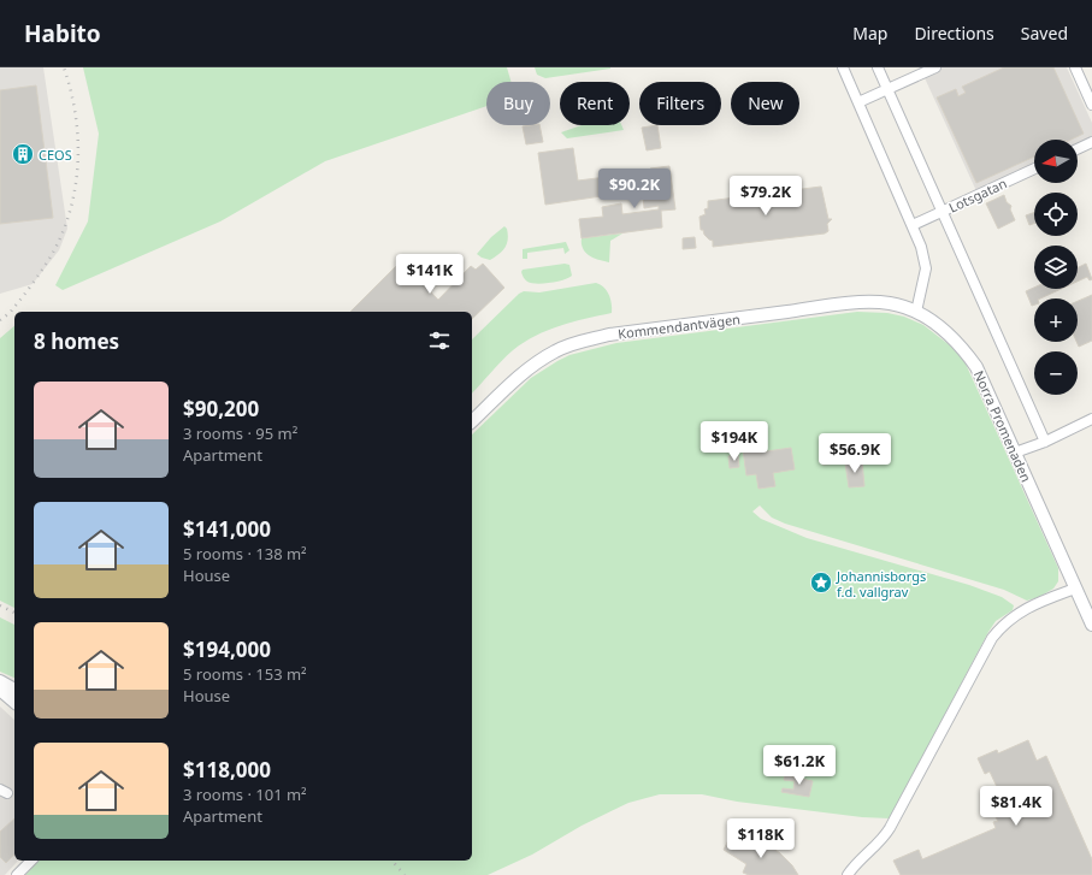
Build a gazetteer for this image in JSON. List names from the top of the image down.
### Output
{
  "streets": {
    "street": ["Lotsgatan", "Kommendantvägen", "Norra Promenaden"]
  },
  "crossings": [
    ["Kommendantvägen", "Norra Promenaden"]
  ],
  "places": {
    "building": ["CEOS"],
    "place": ["Johannisborgs f.d. vallgrav"]
  },
  "north": "left",
  "page": {
    "header": "Habito",
    "nav": ["Map", "Directions", "Saved"],
    "chip": [
      "Buy",
      "Rent",
      "Filters",
      "New"
    ],
    "map_buttons": ["+", "−"],
    "price": [
      "$90.2K",
      "$79.2K",
      "$141K",
      "$194K",
      "$56.9K",
      "$61.2K",
      "$81.4K",
      "$118K"
    ],
    "heading": "8 homes",
    "list": [
      {
        "name": "$90,200",
        "note": "3 rooms · 95 m² · Apartment"
      },
      {
        "name": "$141,000",
        "note": "5 rooms · 138 m² · House"
      },
      {
        "name": "$194,000",
        "note": "5 rooms · 153 m² · House"
      },
      {
        "name": "$118,000",
        "note": "3 rooms · 101 m² · Apartment"
      }
    ]
  }
}
